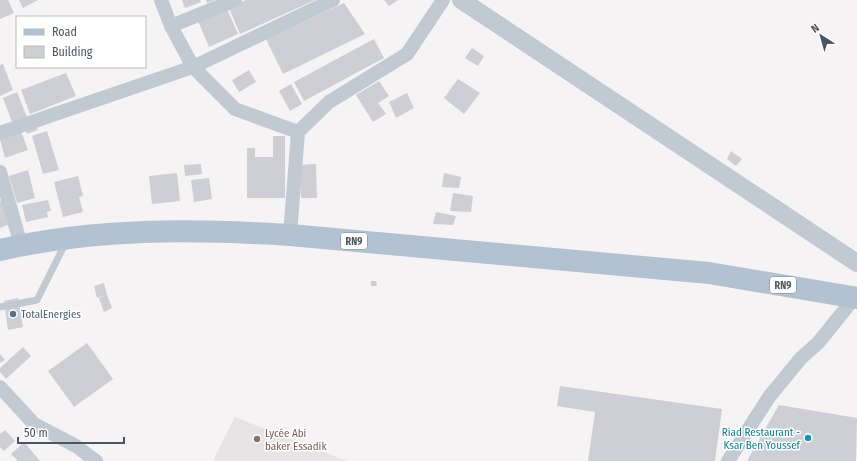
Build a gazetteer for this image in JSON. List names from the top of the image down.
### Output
{
  "streets": {
    "main road": ["RN9"]
  },
  "places": ["TotalEnergies", "Riad Restaurant - Ksar Ben Youssef", "Lycée Abi baker Essadik"],
  "legend": ["Road", "Building"],
  "scale_bar": "50 m",
  "north": "top left"
}
